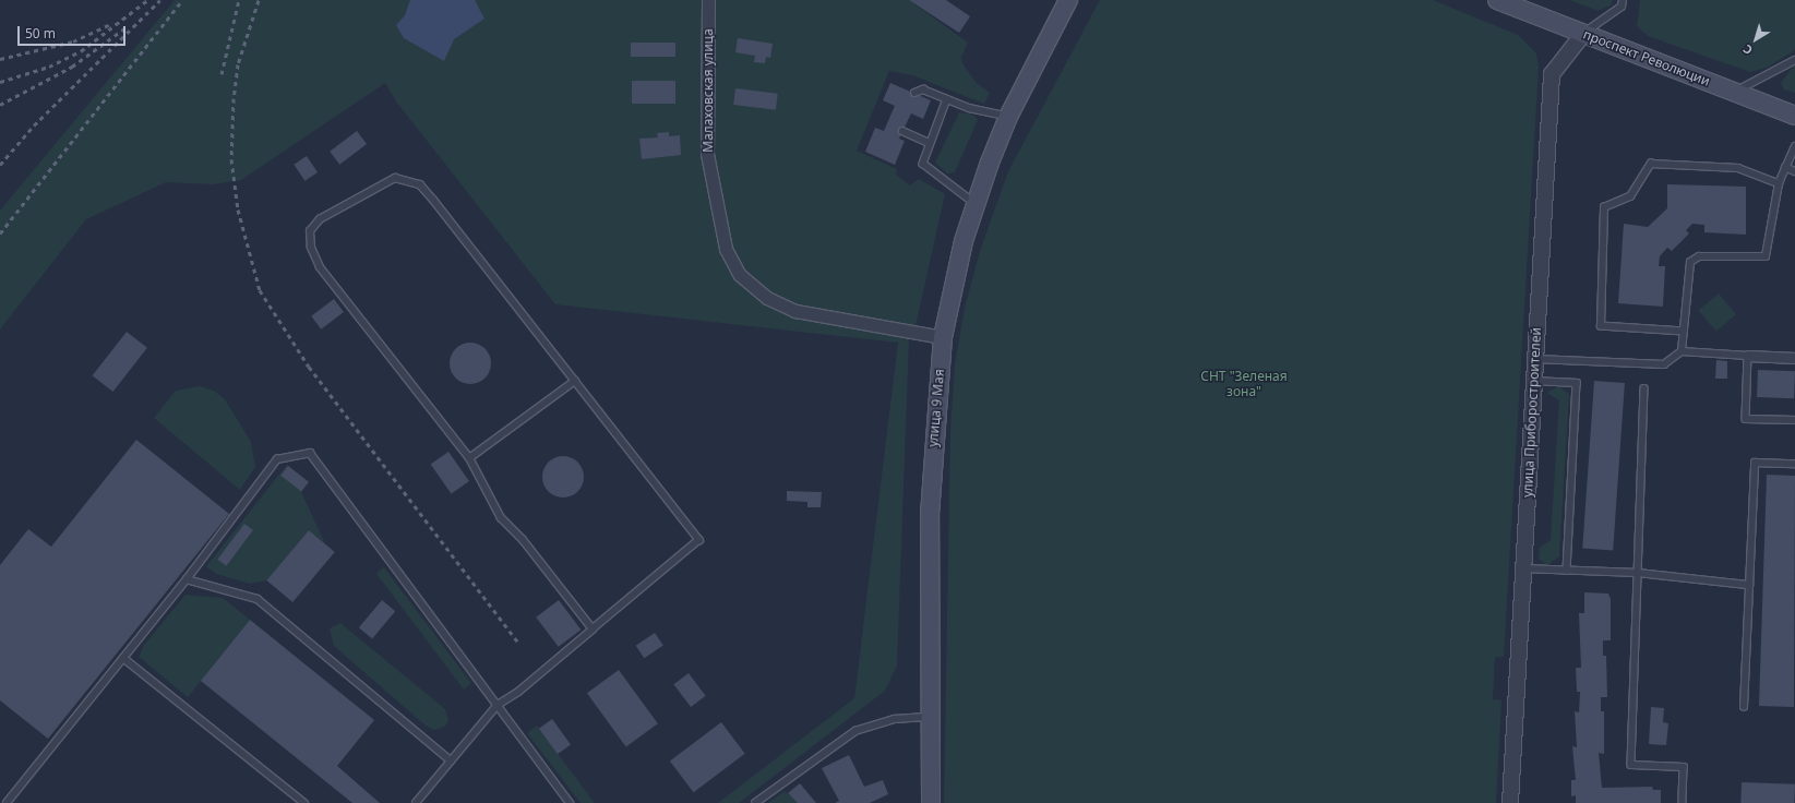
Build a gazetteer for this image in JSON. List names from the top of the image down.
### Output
{
  "streets": {
    "main road": ["проспект Революции", "улица 9 Мая"],
    "street": ["Малаховская улица", "улица Приборостроителей"]
  },
  "crossings": [
    ["проспект Революции", "улица Приборостроителей"],
    ["Малаховская улица", "улица 9 Мая"]
  ],
  "parks": ["СНТ \"Зеленая зона\""],
  "scale_bar": "50 m",
  "north": "bottom left"
}
